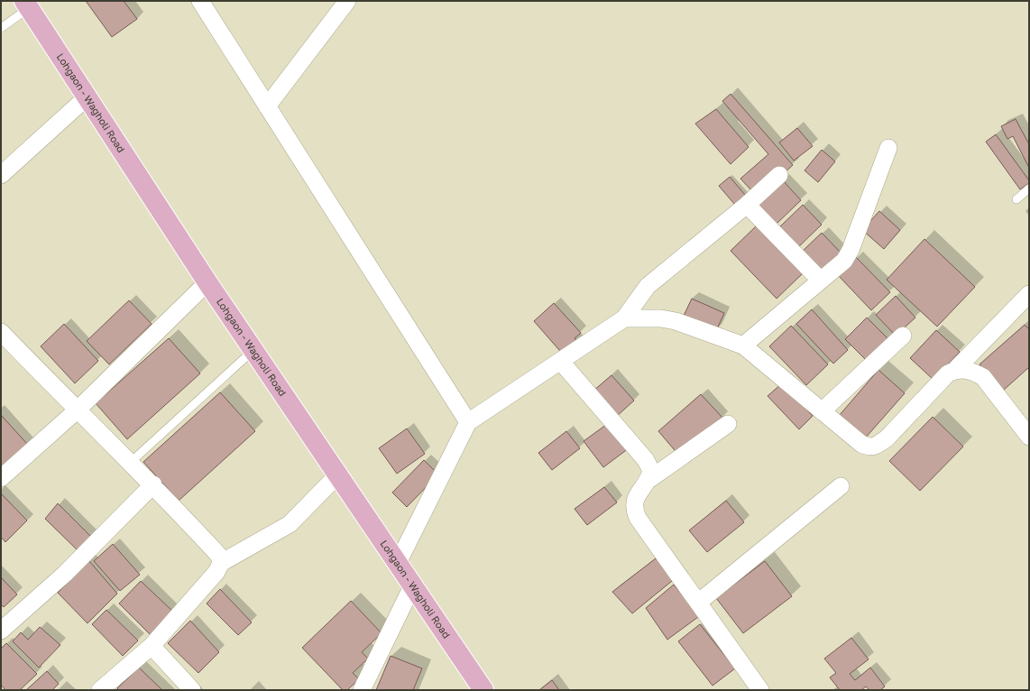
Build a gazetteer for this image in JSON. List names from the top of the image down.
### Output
{
  "streets": {
    "main road": ["Lohgaon - Wagholi Road"]
  }
}
